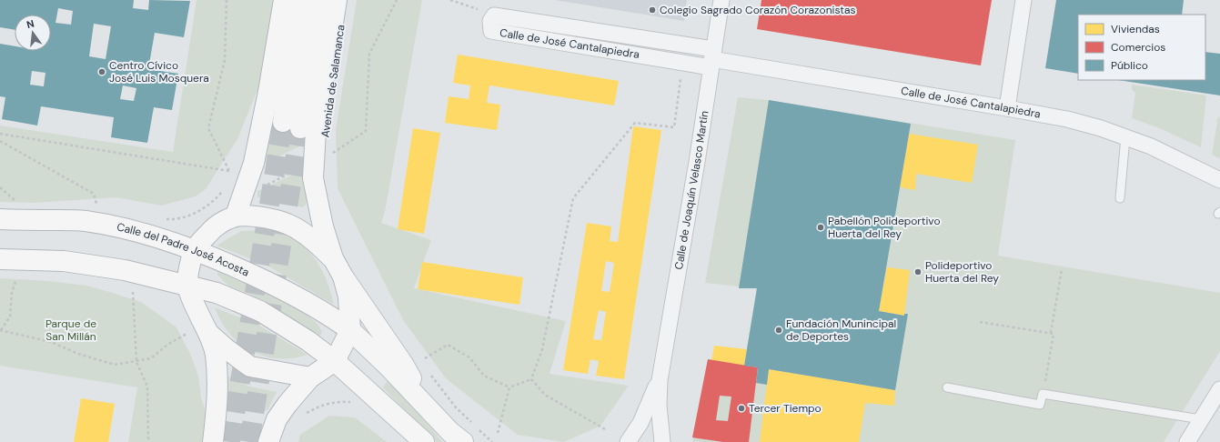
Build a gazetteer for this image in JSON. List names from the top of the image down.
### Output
{
  "streets": {
    "main road": ["Calle del Padre José Acosta"],
    "street": ["Calle de José Cantalapiedra", "Calle de Joaquín Velasco Martín"]
  },
  "crossings": [
    ["Calle de José Cantalapiedra", "Calle de Joaquín Velasco Martín"]
  ],
  "parks": ["Parque de San Millán"],
  "places": [
    "Colegio Sagrado Corazón Corazonistas",
    "Centro Cívico José Luis Mosquera",
    "Pabellón Polideportivo Huerta del Rey",
    "Polideportivo Huerta del Rey",
    "Fundación Munincipal de Deportes",
    "Tercer Tiempo"
  ],
  "legend": ["Viviendas", "Comercios", "Público"],
  "north": "top"
}
